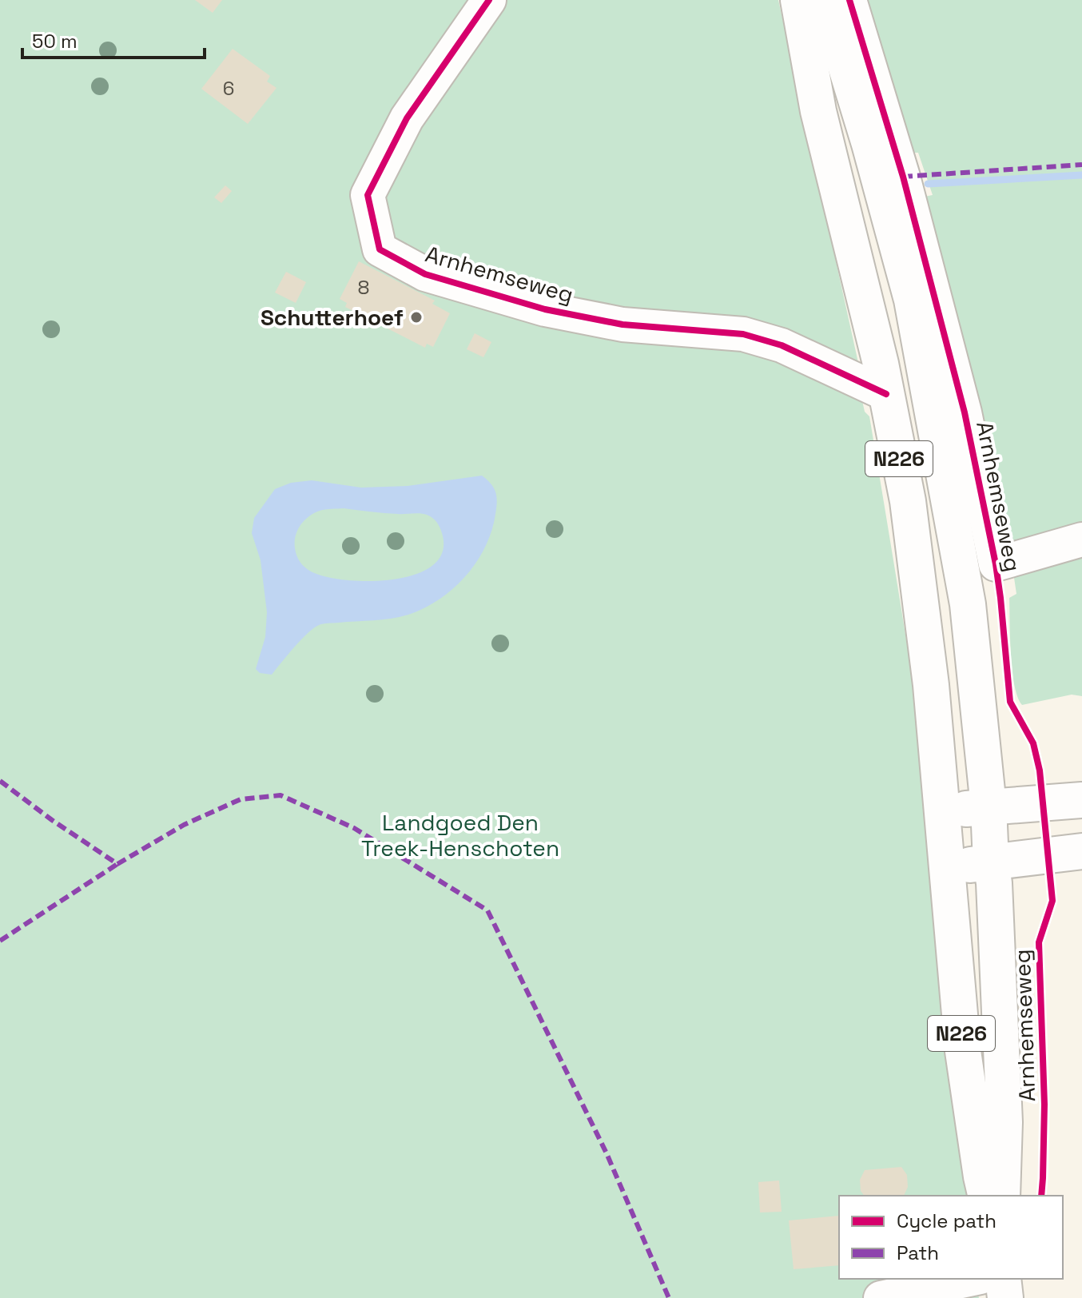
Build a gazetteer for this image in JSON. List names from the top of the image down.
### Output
{
  "streets": {
    "main road": ["Arnhemseweg", "N226"]
  },
  "crossings": [
    ["Arnhemseweg", "N226"]
  ],
  "parks": ["Landgoed Den Treek-Henschoten"],
  "places": ["Schutterhoef"],
  "house_numbers": ["6", "8"],
  "legend": ["Cycle path", "Path"],
  "scale_bar": "50 m"
}
